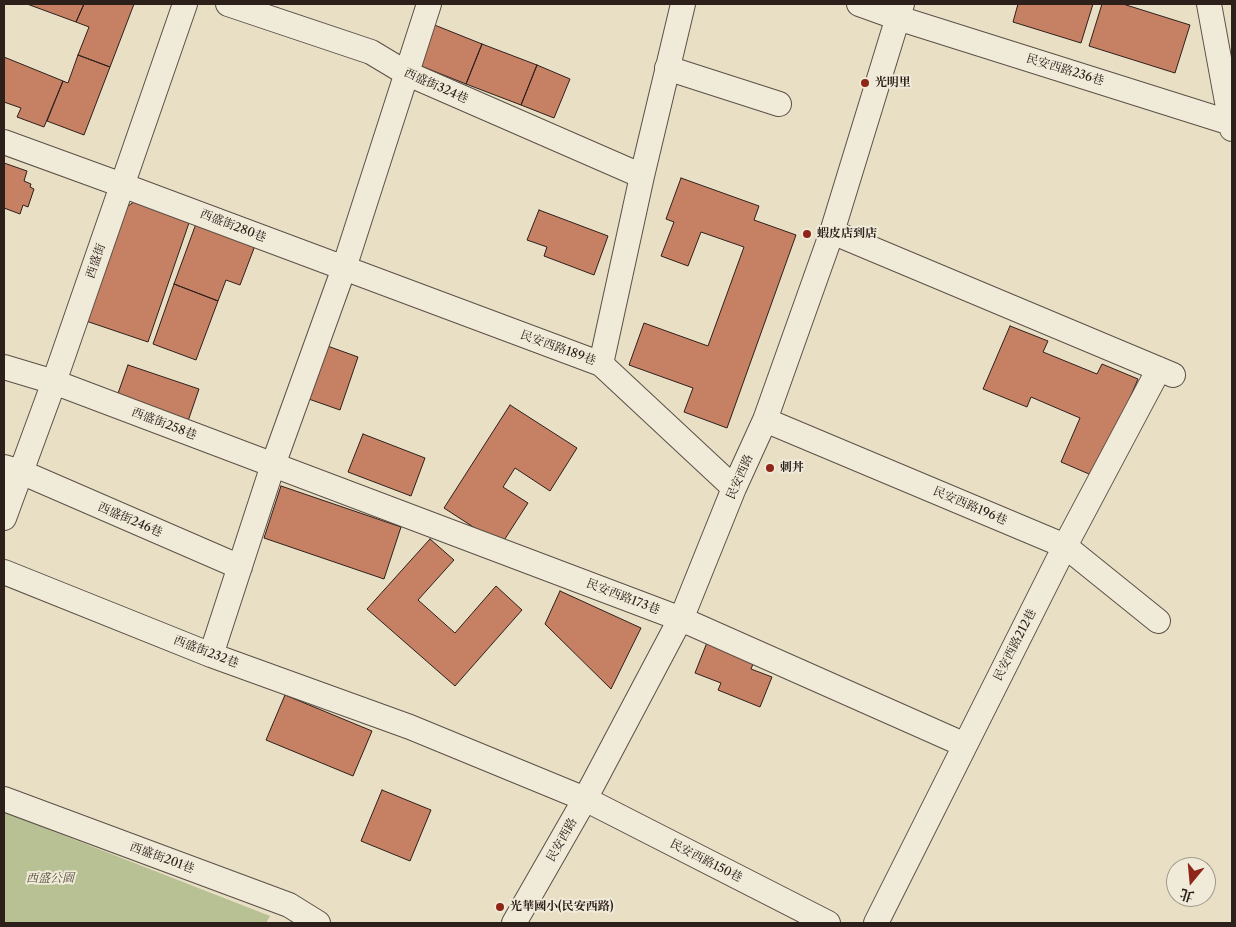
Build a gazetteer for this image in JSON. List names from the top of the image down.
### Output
{
  "streets": {
    "street": [
      "民安西路236巷",
      "西盛街324巷",
      "西盛街280巷",
      "西盛街",
      "民安西路189巷",
      "西盛街258巷",
      "民安西路",
      "民安西路196巷",
      "西盛街246巷",
      "民安西路173巷",
      "民安西路212巷",
      "西盛街232巷",
      "西盛街201巷",
      "民安西路150巷"
    ]
  },
  "crossings": [
    ["民安西路236巷", "民安西路"],
    ["西盛街280巷", "西盛街"],
    ["西盛街280巷", "民安西路189巷"],
    ["西盛街", "西盛街258巷"],
    ["西盛街", "西盛街246巷"],
    ["民安西路189巷", "民安西路"],
    ["西盛街258巷", "民安西路173巷"],
    ["民安西路", "民安西路196巷"],
    ["民安西路", "民安西路173巷"],
    ["民安西路", "民安西路212巷"],
    ["民安西路", "西盛街232巷"],
    ["民安西路", "民安西路150巷"],
    ["民安西路196巷", "民安西路212巷"],
    ["民安西路173巷", "民安西路212巷"],
    ["西盛街232巷", "民安西路150巷"]
  ],
  "parks": ["西盛公園"],
  "places": [
    "光明里",
    "蝦皮店到店",
    "刺丼",
    "光華國小(民安西路)"
  ],
  "north": "bottom"
}
